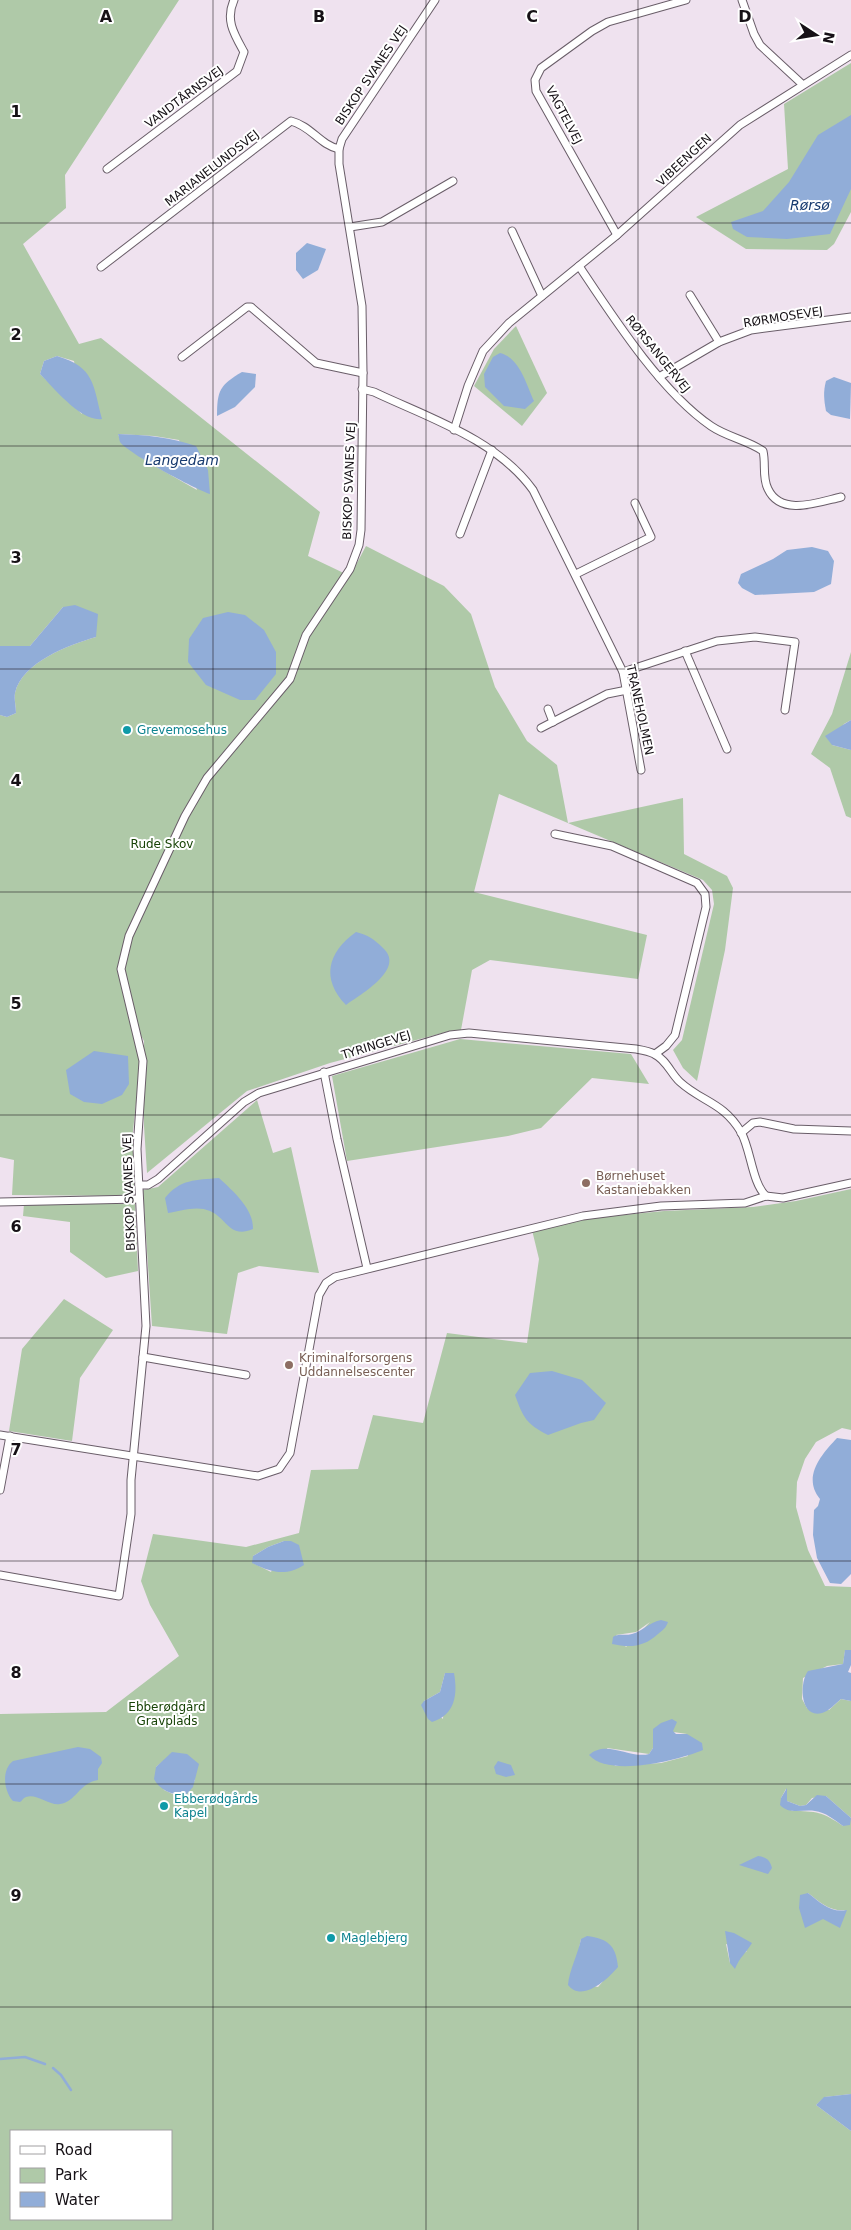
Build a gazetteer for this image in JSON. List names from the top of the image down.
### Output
{
  "streets": {
    "street": [
      "BISKOP SVANES VEJ",
      "VANDTÅRNSVEJ",
      "VAGTELVEJ",
      "VIBEENGEN",
      "MARIANELUNDSVEJ",
      "RØRMOSEVEJ",
      "RØRSANGERVEJ",
      "TRANEHOLMEN",
      "TYRINGEVEJ"
    ]
  },
  "crossings": [
    ["BISKOP SVANES VEJ", "MARIANELUNDSVEJ"],
    ["BISKOP SVANES VEJ", "TRANEHOLMEN"],
    ["BISKOP SVANES VEJ", "TYRINGEVEJ"],
    ["VAGTELVEJ", "VIBEENGEN"],
    ["VIBEENGEN", "RØRSANGERVEJ"],
    ["VIBEENGEN", "TRANEHOLMEN"],
    ["RØRMOSEVEJ", "RØRSANGERVEJ"]
  ],
  "water": ["Rørsø", "Langedam"],
  "parks": ["Rude Skov", "Ebberødgård Gravplads"],
  "places": [
    "Grevemosehus",
    "Børnehuset Kastaniebakken",
    "Kriminalforsorgens Uddannelsescenter",
    "Ebberødgårds Kapel",
    "Maglebjerg"
  ],
  "legend": ["Road", "Park", "Water"],
  "north": "right",
  "grid": {
    "columns": [
      "A",
      "B",
      "C",
      "D"
    ],
    "rows": [
      "1",
      "2",
      "3",
      "4",
      "5",
      "6",
      "7",
      "8",
      "9"
    ]
  }
}
